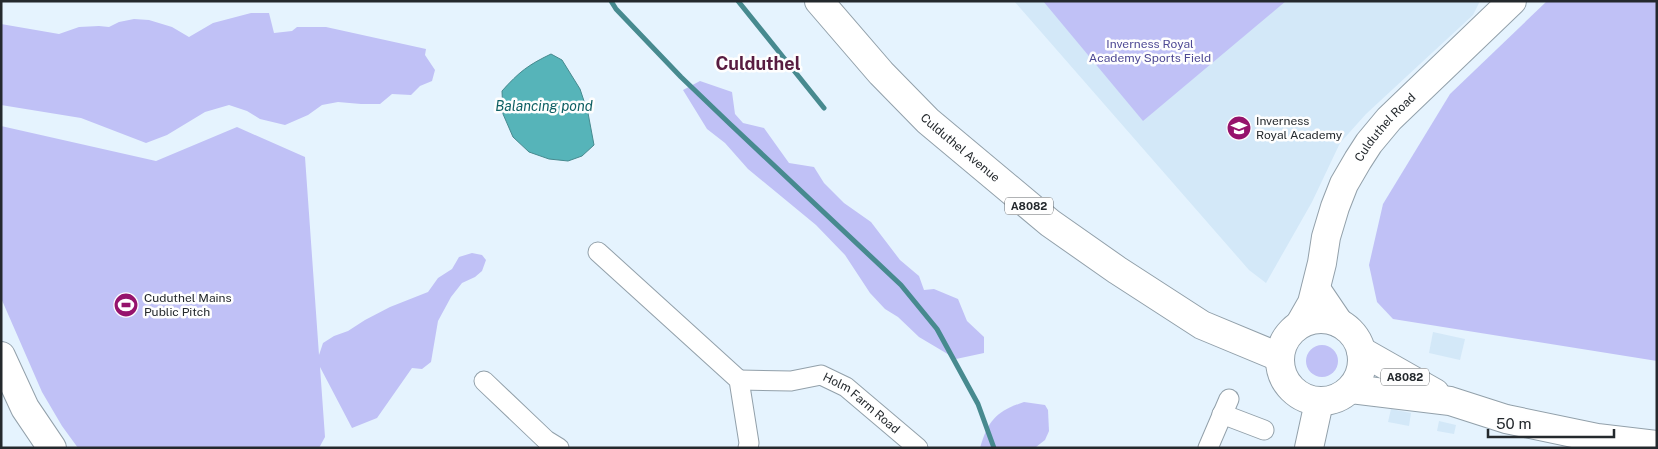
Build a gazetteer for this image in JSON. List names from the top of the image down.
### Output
{
  "streets": {
    "main road": ["Culduthel Road", "Culduthel Avenue", "A8082"],
    "street": ["Holm Farm Road"]
  },
  "crossings": [
    ["Culduthel Road", "Culduthel Avenue"],
    ["Culduthel Road", "A8082"],
    ["Culduthel Avenue", "A8082"]
  ],
  "districts": ["Culduthel"],
  "water": ["Balancing pond"],
  "parks": ["Inverness Royal Academy Sports Field"],
  "places": {
    "school or university": ["Inverness Royal Academy"],
    "sports": ["Cuduthel Mains Public Pitch"]
  },
  "scale_bar": "50 m"
}
